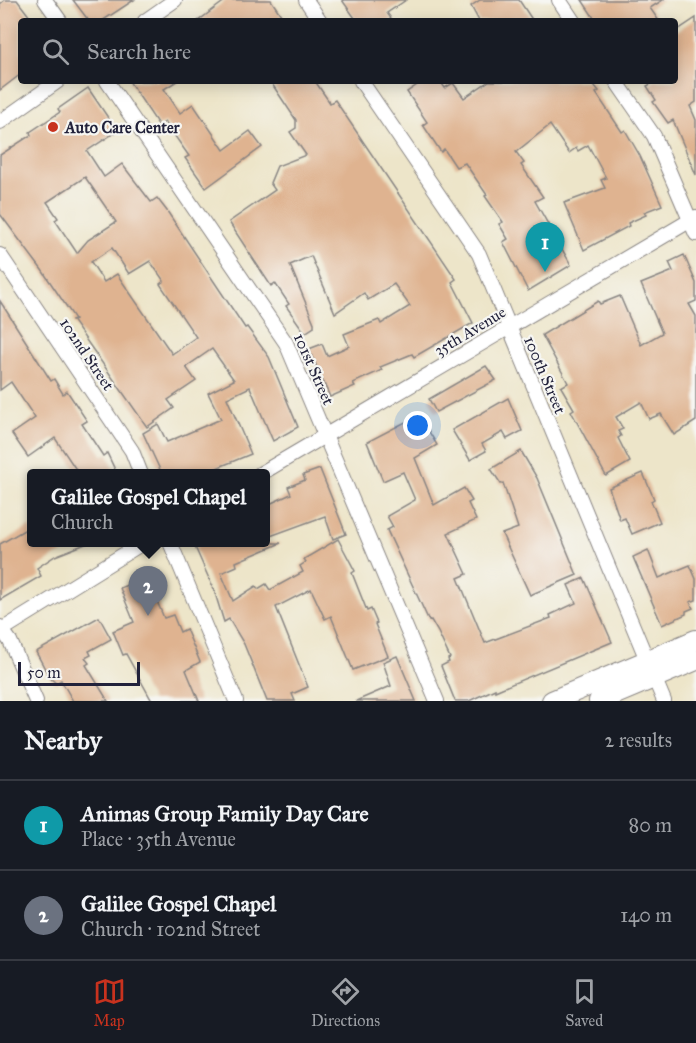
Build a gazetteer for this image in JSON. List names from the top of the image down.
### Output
{
  "streets": {
    "street": [
      "35th Avenue",
      "102nd Street",
      "101st Street",
      "100th Street"
    ]
  },
  "crossings": [
    ["35th Avenue", "101st Street"],
    ["35th Avenue", "100th Street"]
  ],
  "places": ["Auto Care Center"],
  "scale_bar": "50 m",
  "page": {
    "search": "Search here",
    "pins": ["1", "2"],
    "popup": ["Galilee Gospel Chapel", "Church"],
    "scale": "50 m",
    "heading": ["Nearby", "2 results"],
    "list": [
      {
        "mark": "1",
        "name": "Animas Group Family Day Care",
        "note": "Place · 35th Avenue",
        "value": "80 m"
      },
      {
        "mark": "2",
        "name": "Galilee Gospel Chapel",
        "note": "Church · 102nd Street",
        "value": "140 m"
      }
    ],
    "nav": ["Map", "Directions", "Saved"]
  }
}
